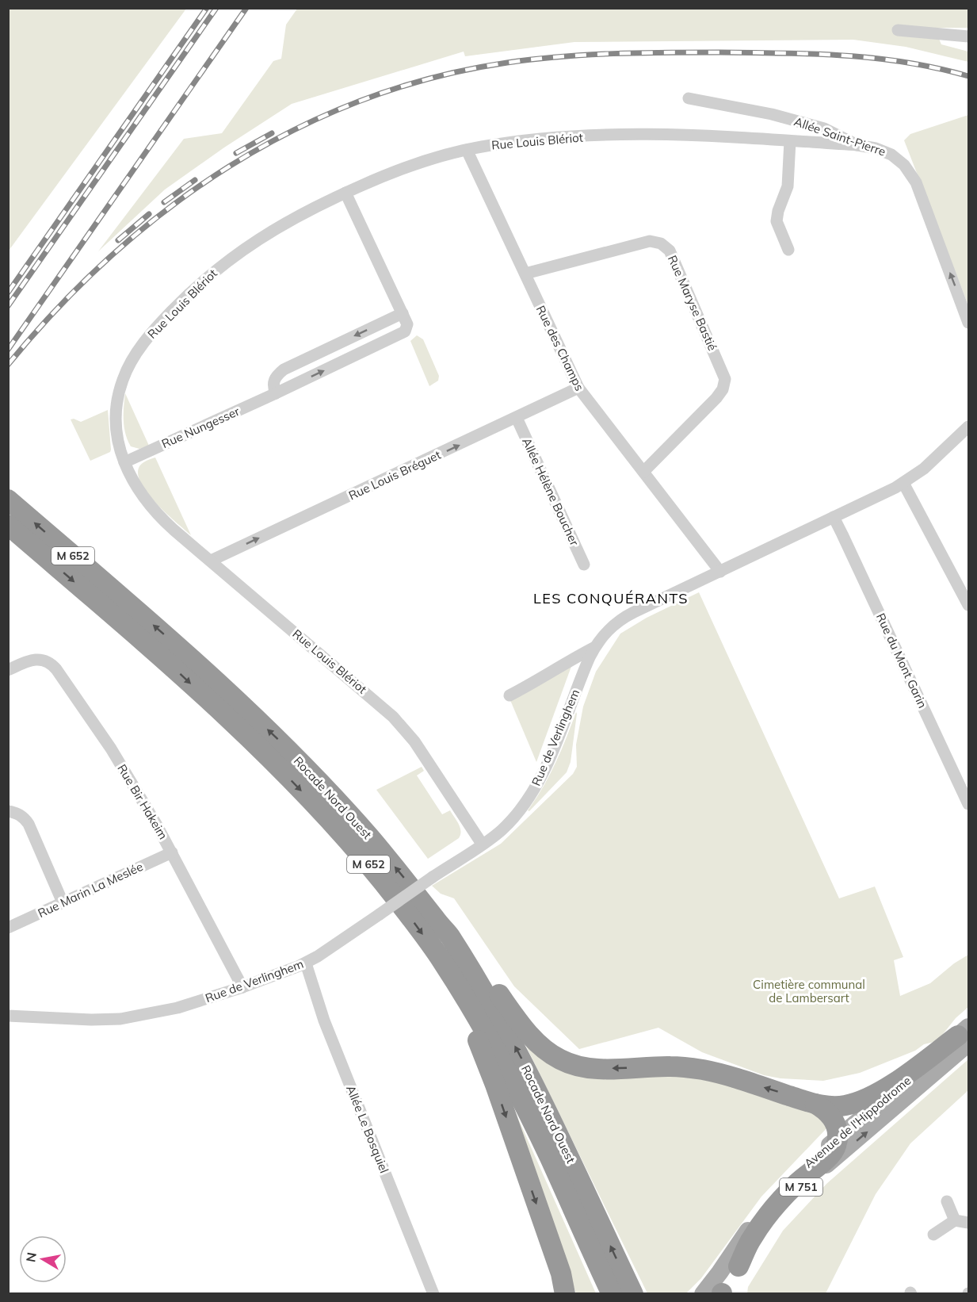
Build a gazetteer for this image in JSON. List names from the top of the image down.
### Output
{
  "streets": {
    "highway": ["M 652", "Rocade Nord Ouest"],
    "main road": ["Avenue de l'Hippodrome", "M 751"],
    "street": [
      "Allée Saint-Pierre",
      "Rue Louis Blériot",
      "Rue Maryse Bastié",
      "Rue des Champs",
      "Rue Nungesser",
      "Rue Louis Bréguet",
      "Allée Hélène Boucher",
      "Rue du Mont Garin",
      "Rue de Verlinghem",
      "Rue Bir Hakeim",
      "Rue Marin La Meslée",
      "Allée Le Bosquiel"
    ]
  },
  "crossings": [
    ["Allée Saint-Pierre", "Rue Louis Blériot"],
    ["Rue Louis Blériot", "Rue des Champs"],
    ["Rue Louis Blériot", "Rue Nungesser"],
    ["Rue Louis Blériot", "Rue Louis Bréguet"],
    ["Rue Louis Blériot", "Rue de Verlinghem"],
    ["Rue Maryse Bastié", "Rue des Champs"],
    ["Rue des Champs", "Rue Louis Bréguet"],
    ["Rue des Champs", "Rue de Verlinghem"],
    ["Rue Louis Bréguet", "Allée Hélène Boucher"],
    ["Rue du Mont Garin", "Rue de Verlinghem"],
    ["Rue de Verlinghem", "Rue Bir Hakeim"],
    ["Rue de Verlinghem", "Allée Le Bosquiel"],
    ["Rue Bir Hakeim", "Rue Marin La Meslée"]
  ],
  "one_way": ["Allée Saint-Pierre", "Rue Louis Bréguet"],
  "districts": ["LES CONQUÉRANTS"],
  "parks": ["Cimetière communal de Lambersart"],
  "north": "left"
}
